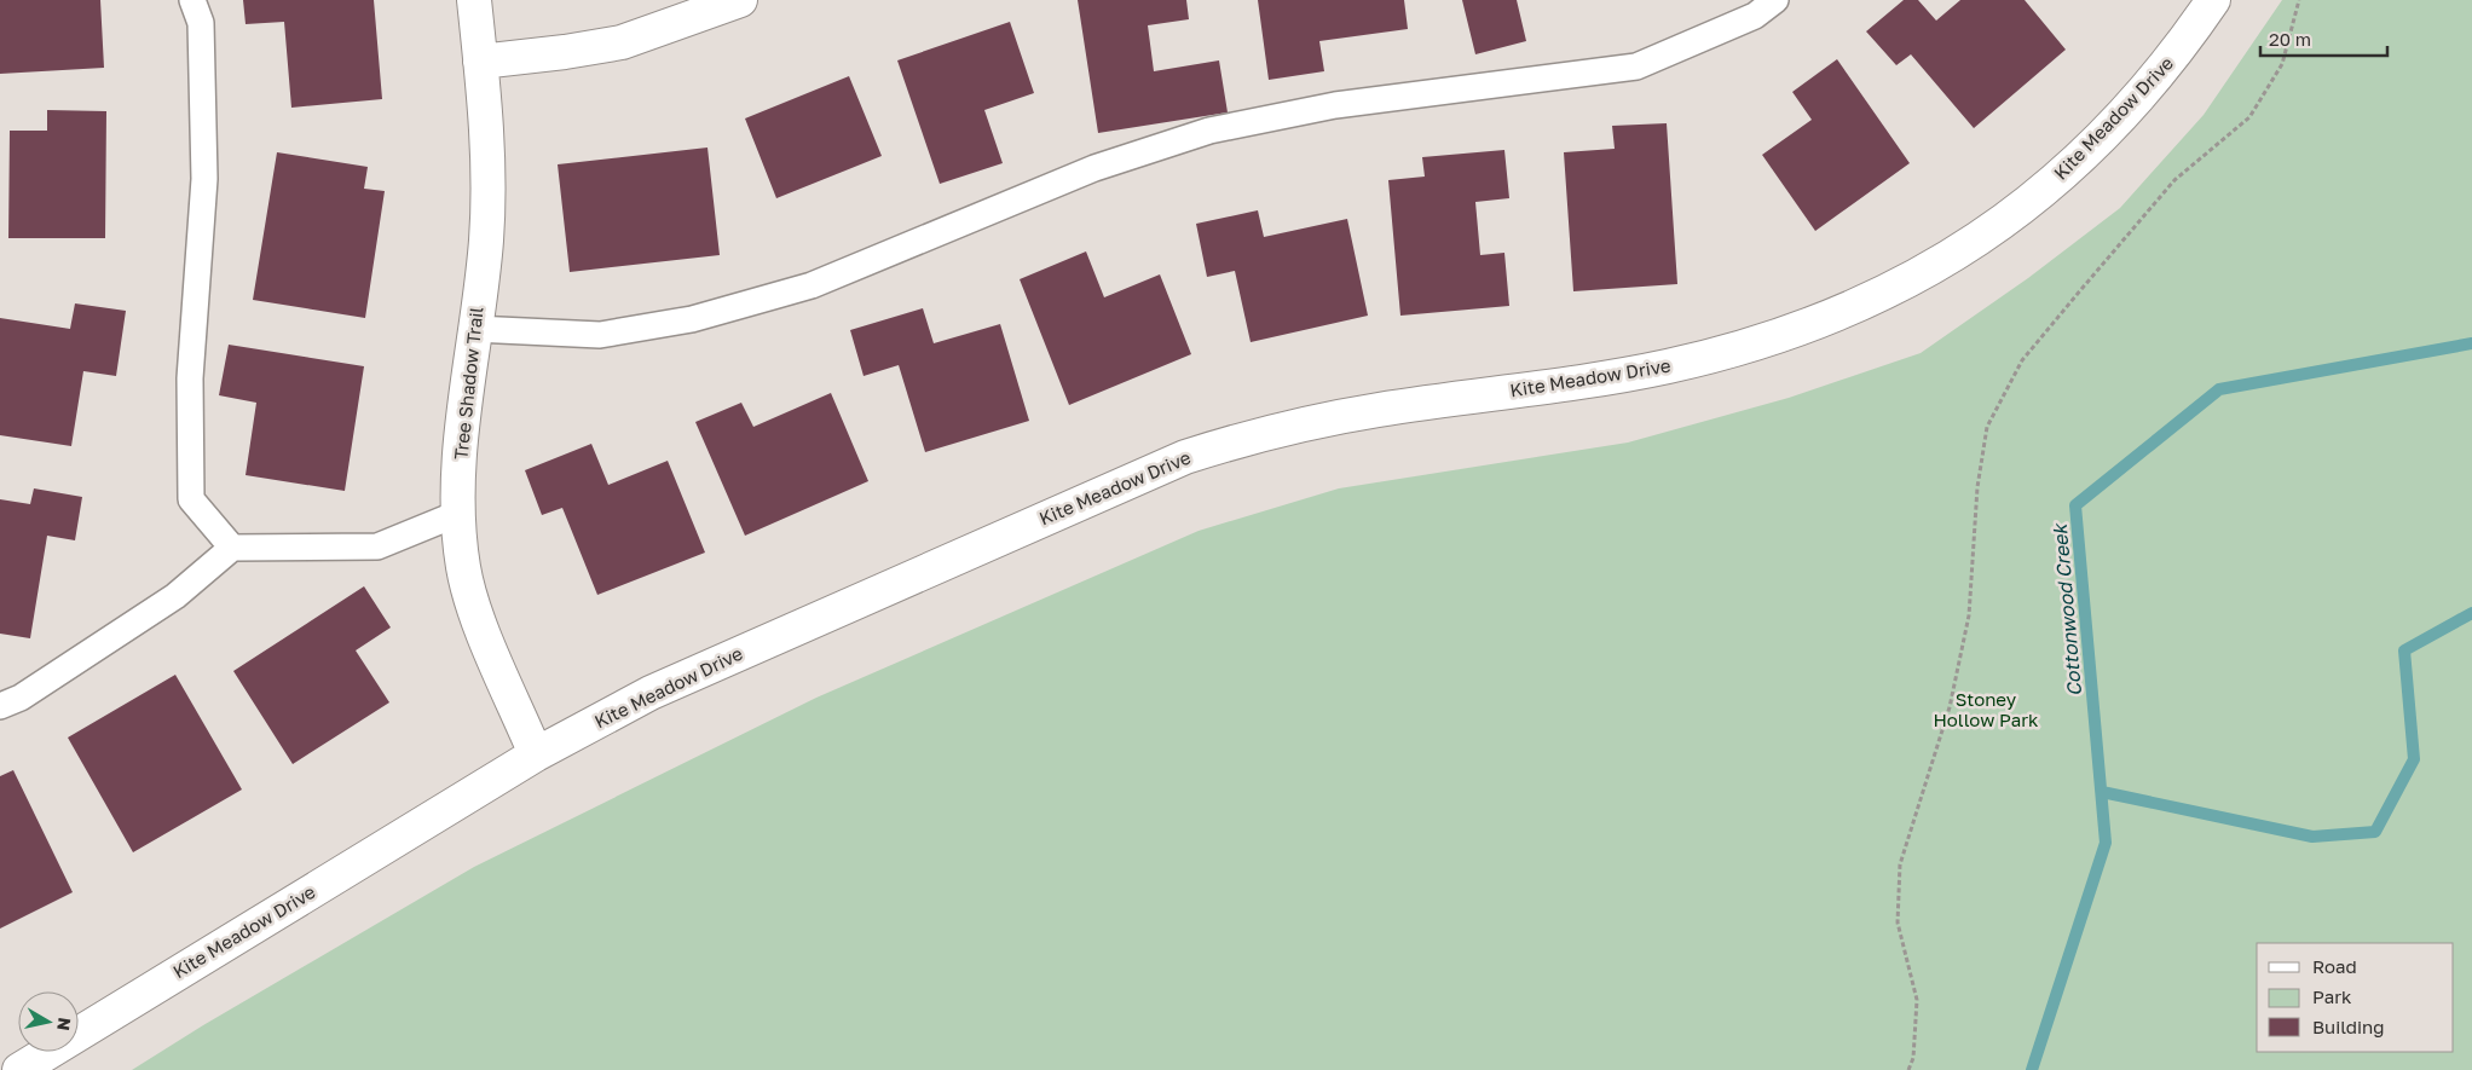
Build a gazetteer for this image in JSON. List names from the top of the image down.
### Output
{
  "streets": {
    "street": ["Kite Meadow Drive", "Tree Shadow Trail"]
  },
  "crossings": [
    ["Kite Meadow Drive", "Tree Shadow Trail"]
  ],
  "water": ["Cottonwood Creek"],
  "parks": ["Stoney Hollow Park"],
  "legend": ["Road", "Park", "Building"],
  "scale_bar": "20 m",
  "north": "right"
}
